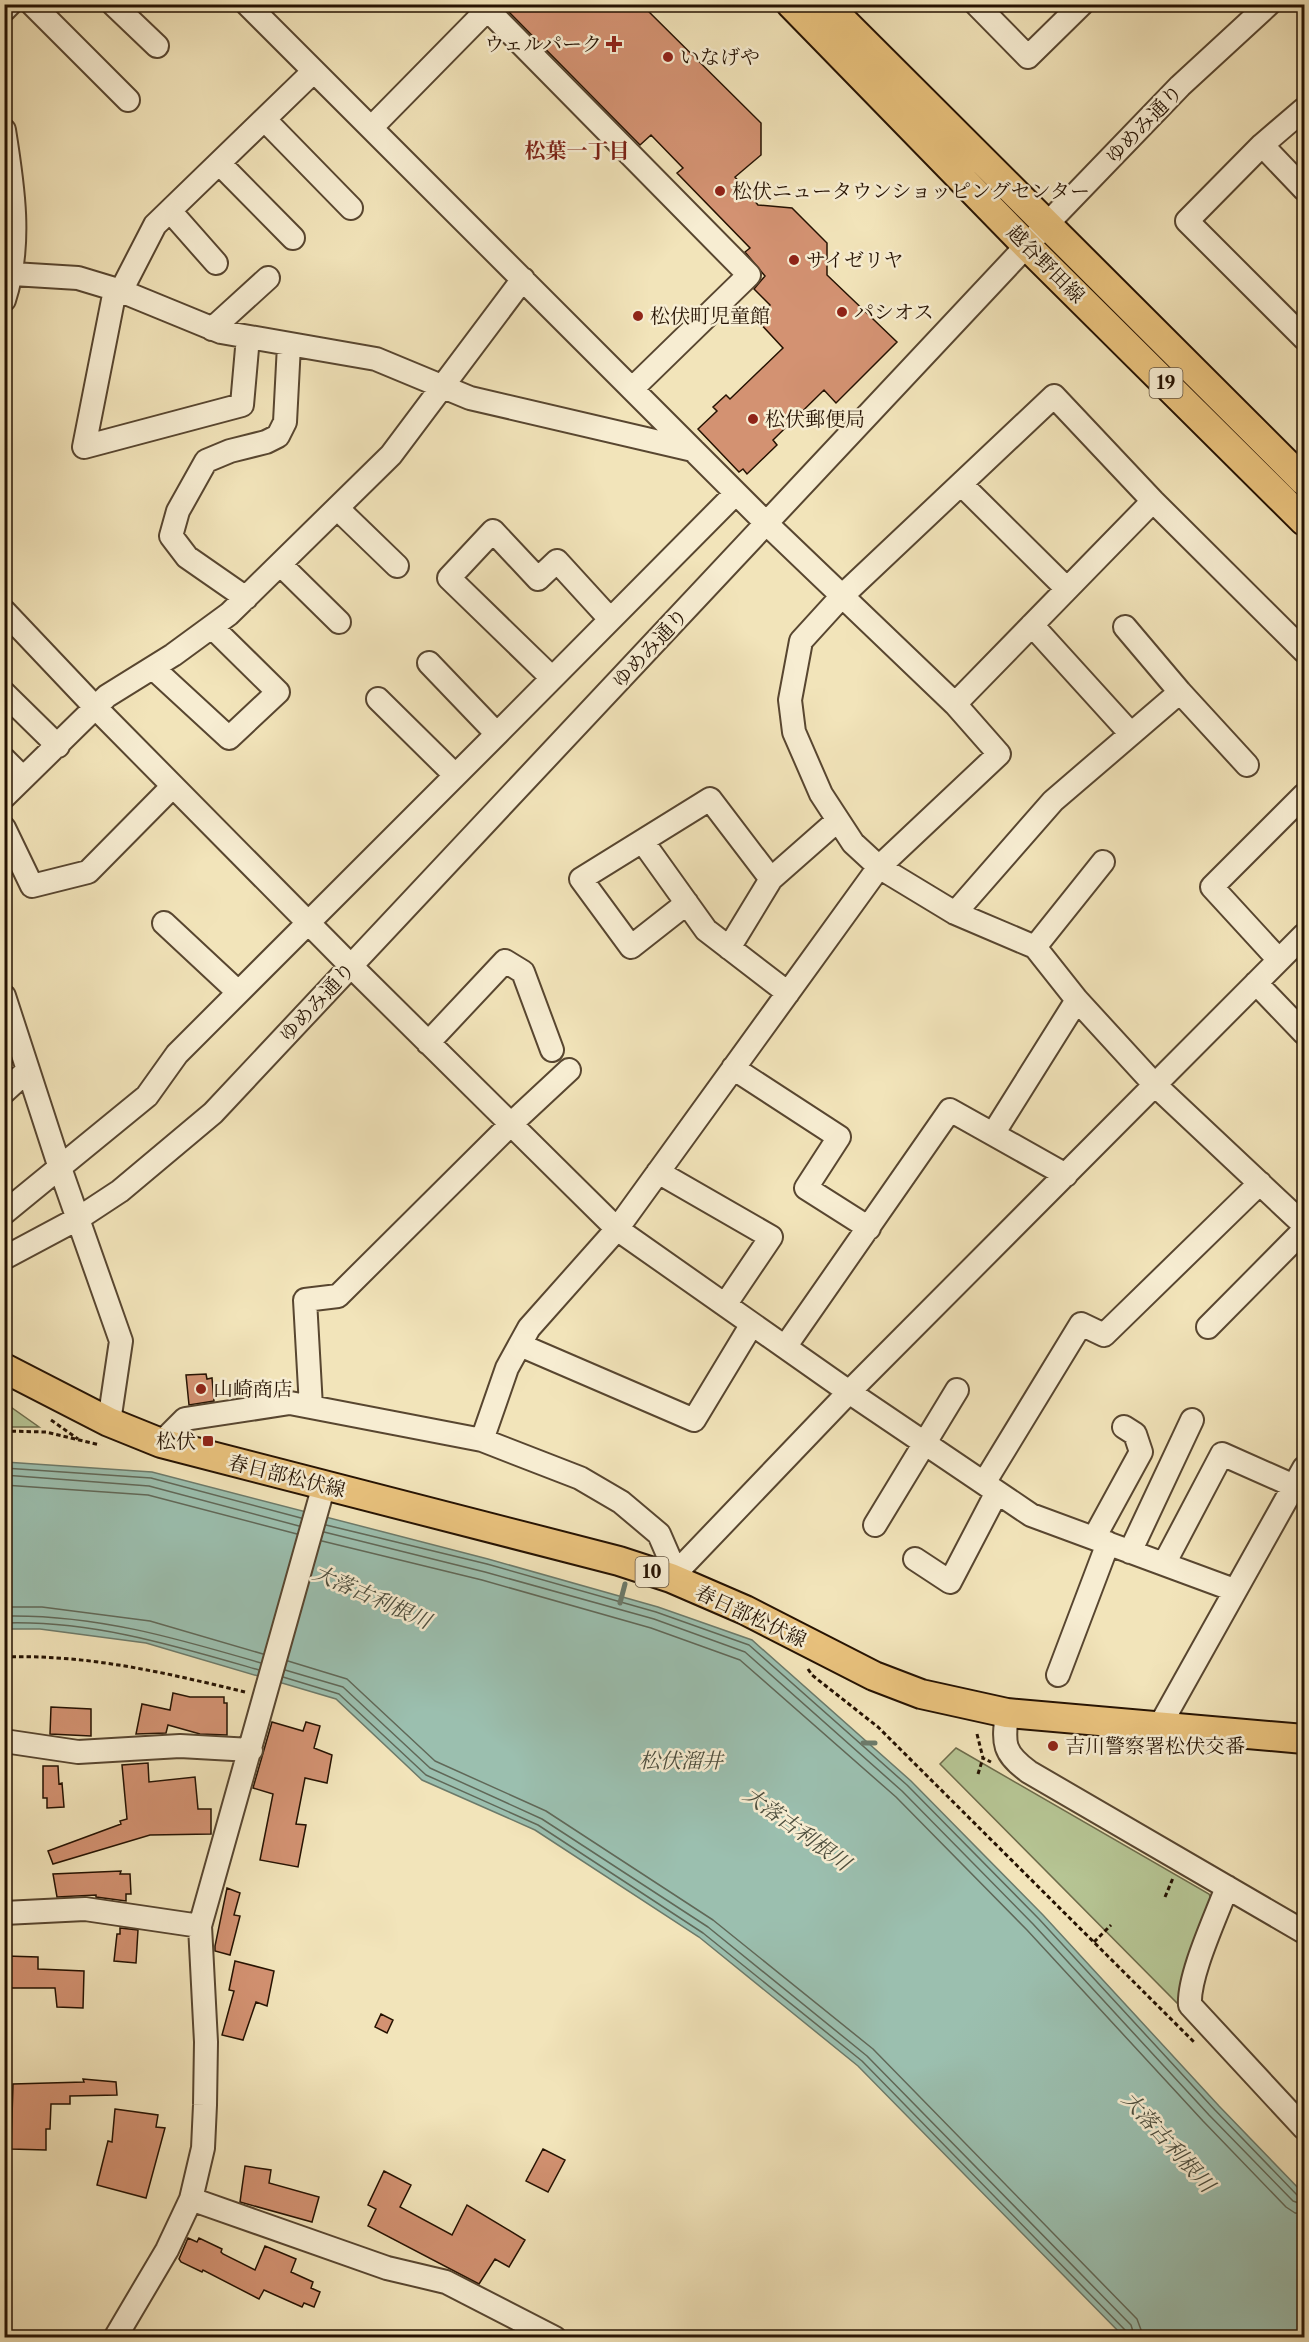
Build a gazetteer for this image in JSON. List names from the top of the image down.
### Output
{
  "streets": {
    "main road": [
      "越谷野田線",
      "19",
      "春日部松伏線",
      "10"
    ],
    "street": ["ゆめみ通り"]
  },
  "crossings": [
    ["ゆめみ通り", "越谷野田線"]
  ],
  "districts": ["松葉一丁目"],
  "water": ["大落古利根川", "松伏溜井"],
  "places": {
    "health": ["ウェルパーク"],
    "other": [
      "いなげや",
      "松伏ニュータウンショッピングセンター",
      "サイゼリヤ",
      "パシオス",
      "松伏町児童館",
      "松伏郵便局",
      "山崎商店",
      "吉川警察署松伏交番"
    ],
    "transit": ["松伏"]
  }
}
